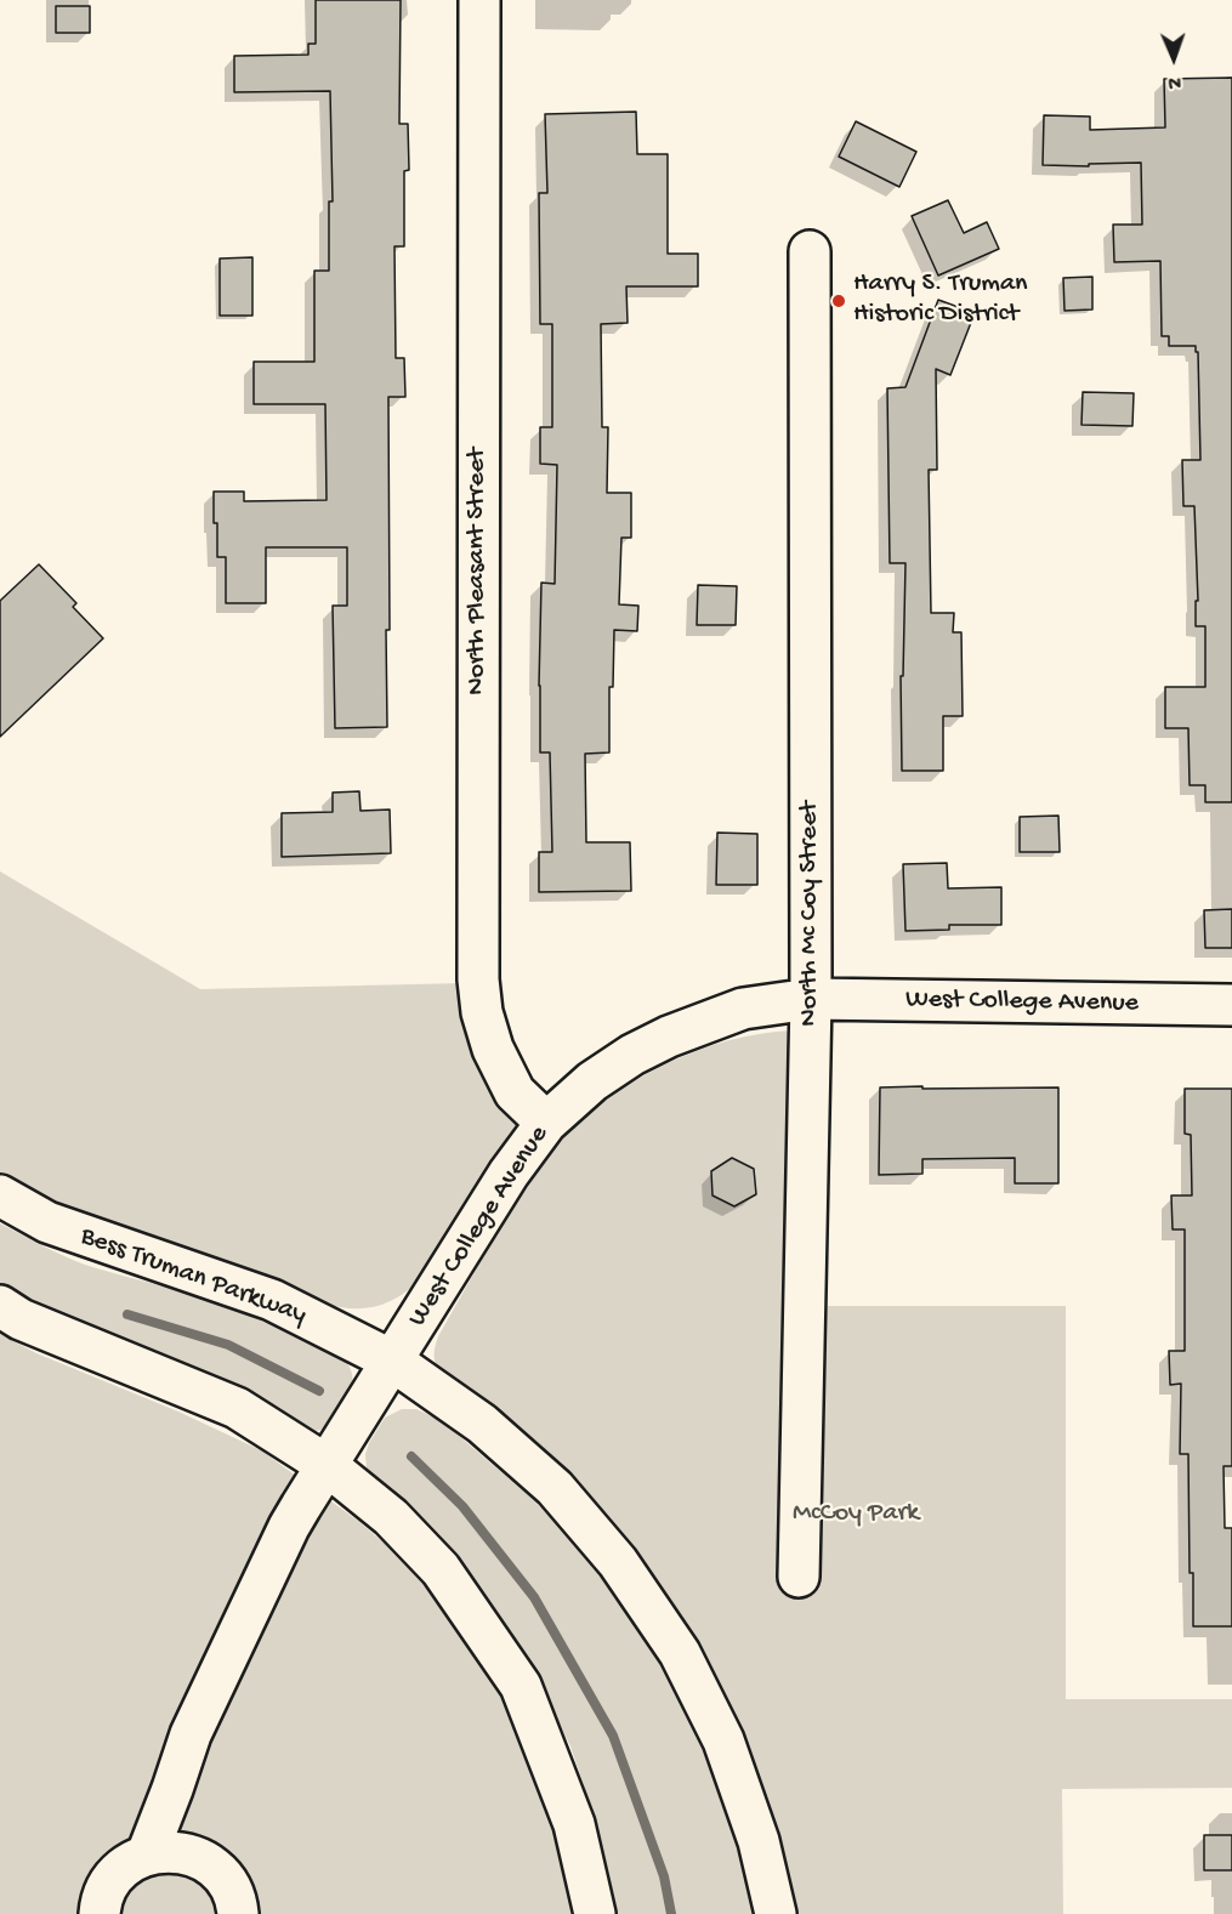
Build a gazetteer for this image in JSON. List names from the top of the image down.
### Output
{
  "streets": {
    "street": [
      "North Pleasant Street",
      "North Mc Coy Street",
      "West College Avenue",
      "Bess Truman Parkway"
    ]
  },
  "crossings": [
    ["North Pleasant Street", "West College Avenue"],
    ["North Mc Coy Street", "West College Avenue"],
    ["West College Avenue", "Bess Truman Parkway"]
  ],
  "parks": ["McCoy Park"],
  "places": ["Harry S. Truman Historic District"],
  "north": "bottom"
}
